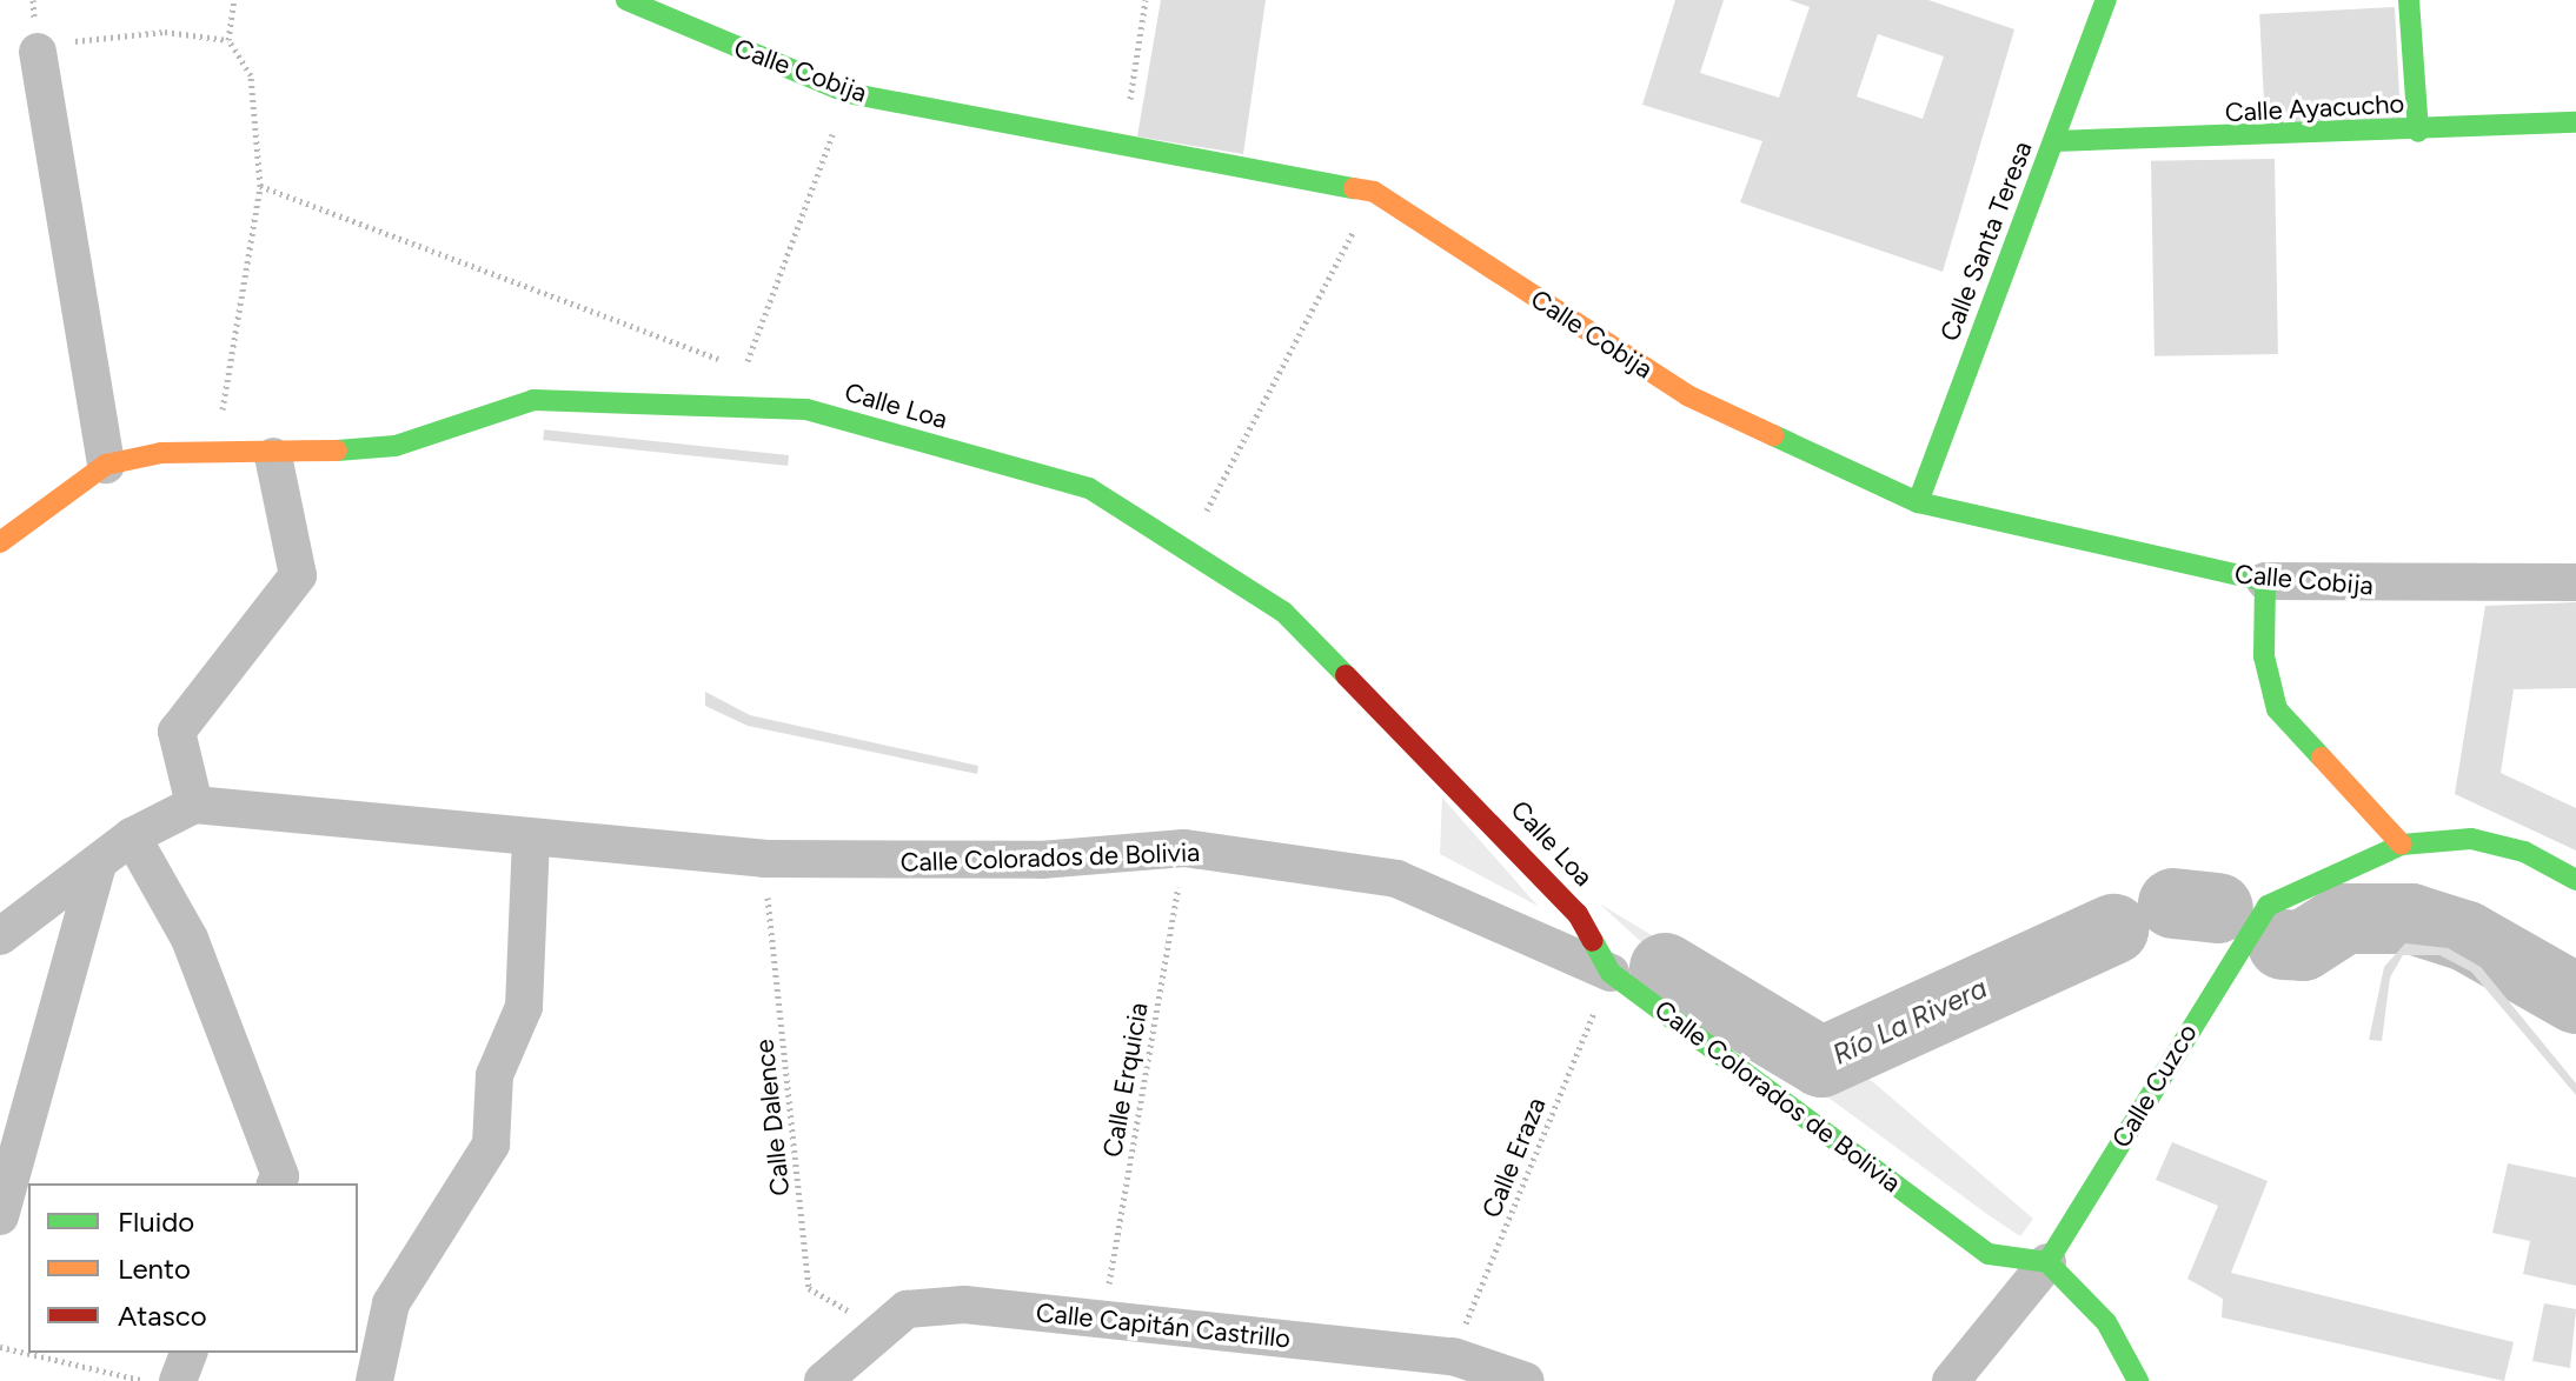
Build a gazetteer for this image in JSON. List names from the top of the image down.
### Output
{
  "streets": {
    "main road": [
      "Calle Cobija",
      "Calle Ayacucho",
      "Calle Santa Teresa",
      "Calle Loa",
      "Calle Colorados de Bolivia",
      "Calle Cuzco"
    ],
    "street": ["Calle Capitán Castrillo"],
    "path": ["Calle Erquicia", "Calle Dalence", "Calle Eraza"]
  },
  "crossings": [
    ["Calle Cobija", "Calle Santa Teresa"],
    ["Calle Ayacucho", "Calle Santa Teresa"],
    ["Calle Loa", "Calle Colorados de Bolivia"],
    ["Calle Loa", "Calle Eraza"],
    ["Calle Colorados de Bolivia", "Calle Erquicia"],
    ["Calle Colorados de Bolivia", "Calle Cuzco"],
    ["Calle Colorados de Bolivia", "Calle Dalence"],
    ["Calle Colorados de Bolivia", "Calle Eraza"],
    ["Calle Erquicia", "Calle Capitán Castrillo"],
    ["Calle Dalence", "Calle Capitán Castrillo"],
    ["Calle Eraza", "Calle Capitán Castrillo"]
  ],
  "water": ["Río La Rivera"],
  "legend": ["Fluido", "Lento", "Atasco"]
}
